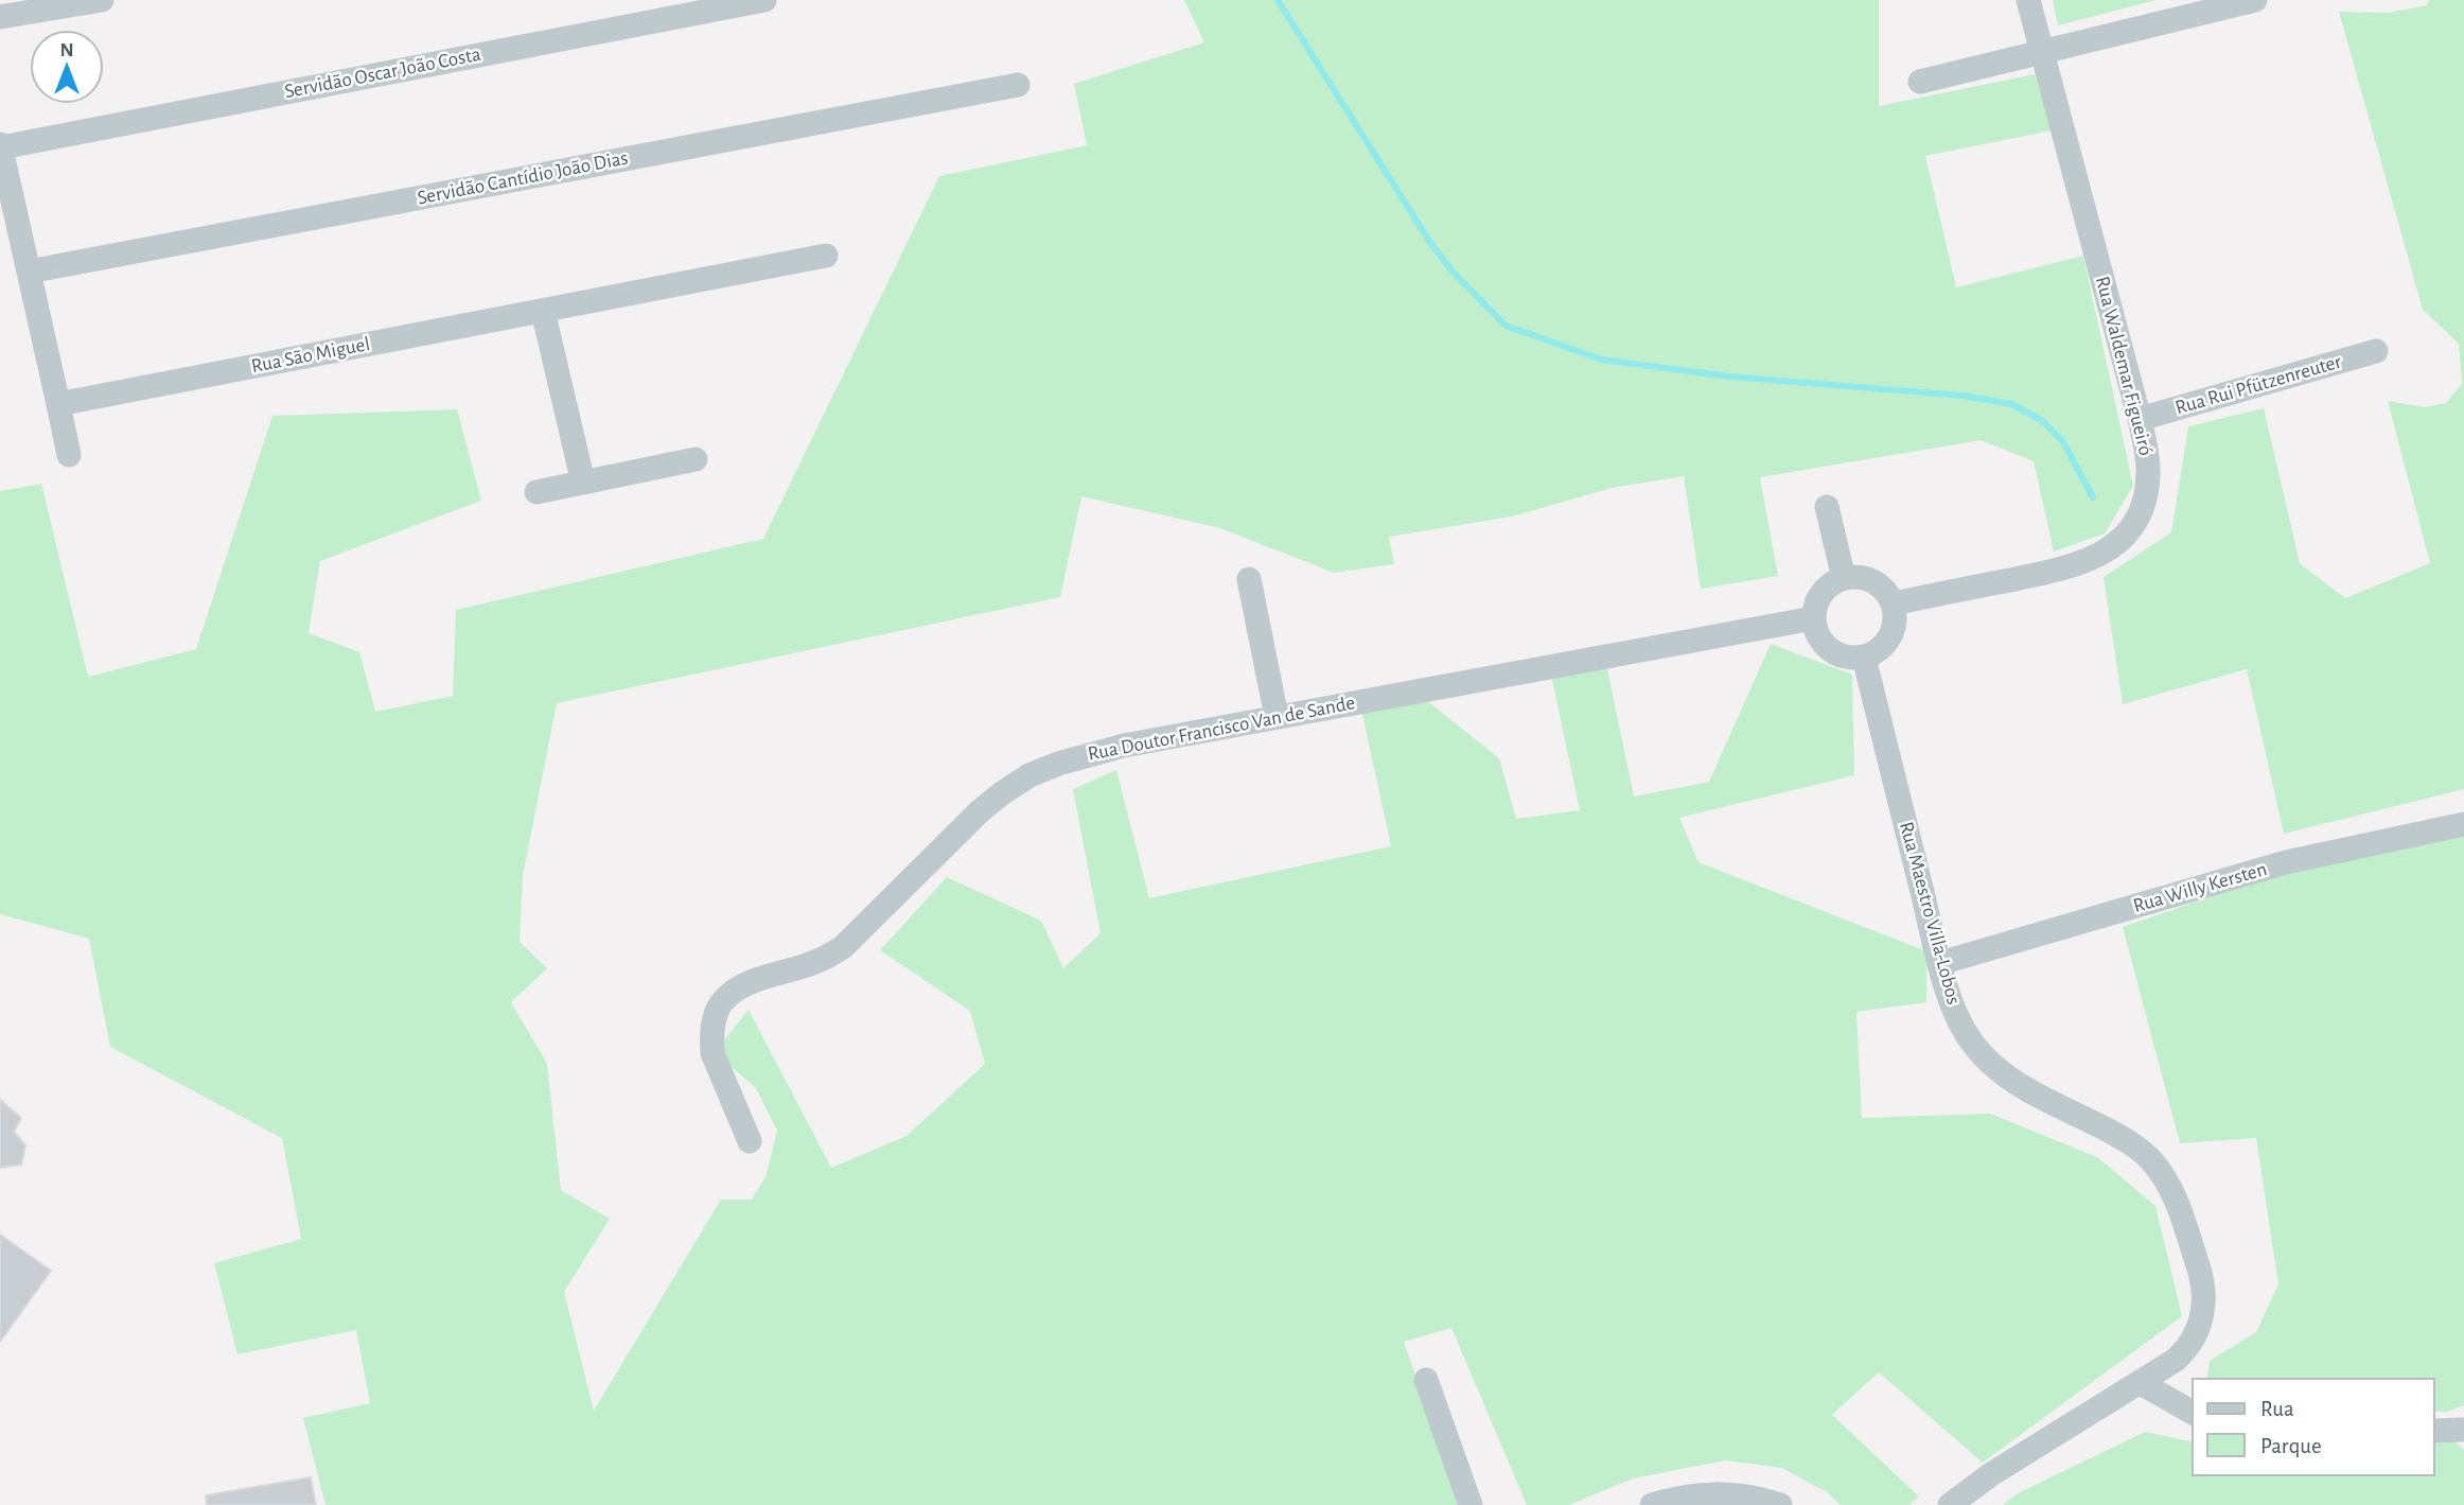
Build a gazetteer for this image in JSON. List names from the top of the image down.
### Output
{
  "streets": {
    "street": [
      "Servidão Oscar João Costa",
      "Servidão Cantídio João Dias",
      "Rua São Miguel",
      "Rua Waldemar Figueiró",
      "Rua Rui Pfützenreuter",
      "Rua Doutor Francisco Van de Sande",
      "Rua Willy Kersten",
      "Rua Maestro Villa-Lobos"
    ]
  },
  "crossings": [
    ["Rua Waldemar Figueiró", "Rua Rui Pfützenreuter"],
    ["Rua Waldemar Figueiró", "Rua Doutor Francisco Van de Sande"],
    ["Rua Waldemar Figueiró", "Rua Maestro Villa-Lobos"],
    ["Rua Doutor Francisco Van de Sande", "Rua Maestro Villa-Lobos"],
    ["Rua Willy Kersten", "Rua Maestro Villa-Lobos"]
  ],
  "legend": ["Rua", "Parque"],
  "north": "top"
}
